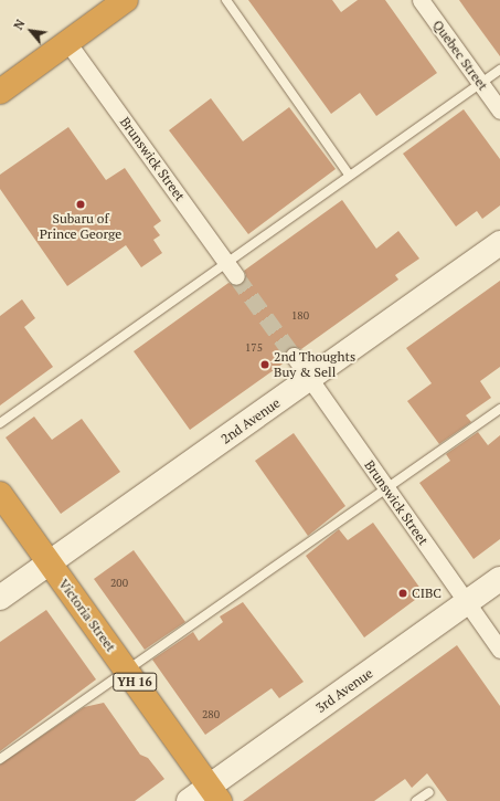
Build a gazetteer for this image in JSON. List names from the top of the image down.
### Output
{
  "streets": {
    "highway": ["Victoria Street", "YH 16"],
    "main road": ["2nd Avenue", "3rd Avenue"],
    "street": ["Quebec Street", "Brunswick Street"]
  },
  "crossings": [
    ["Brunswick Street", "2nd Avenue"],
    ["Brunswick Street", "3rd Avenue"],
    ["2nd Avenue", "Victoria Street"],
    ["Victoria Street", "3rd Avenue"]
  ],
  "places": ["Subaru of Prince George", "2nd Thoughts Buy & Sell", "CIBC"],
  "house_numbers": [
    "180",
    "175",
    "200",
    "280"
  ],
  "north": "top left"
}
